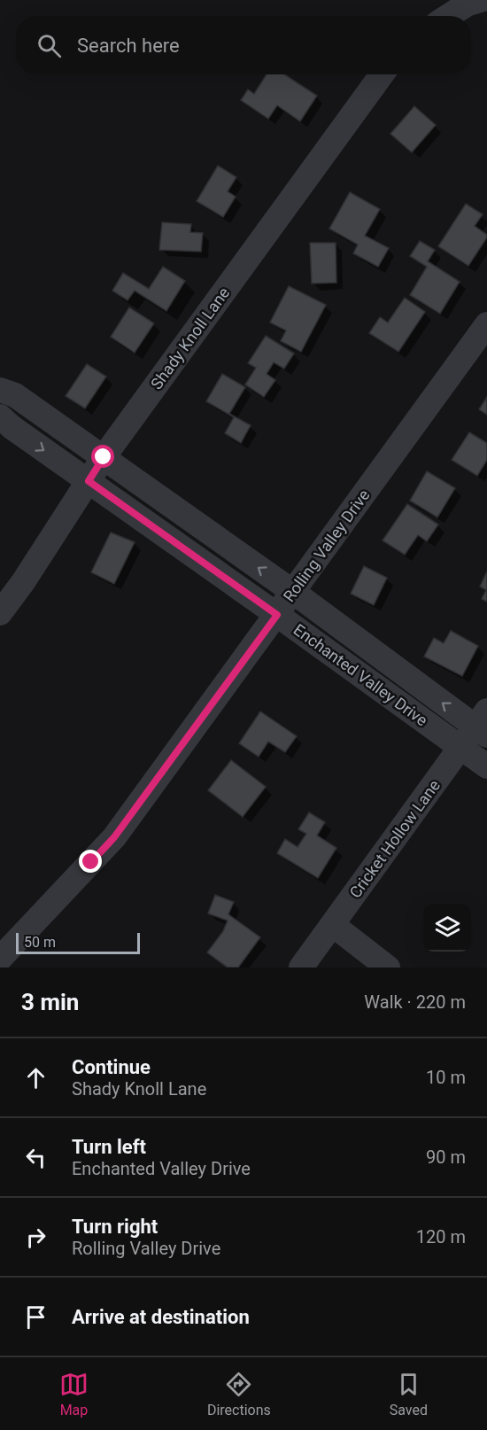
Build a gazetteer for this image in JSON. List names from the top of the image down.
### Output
{
  "streets": {
    "street": [
      "Shady Knoll Lane",
      "Rolling Valley Drive",
      "Enchanted Valley Drive",
      "Cricket Hollow Lane"
    ]
  },
  "crossings": [
    ["Shady Knoll Lane", "Enchanted Valley Drive"],
    ["Rolling Valley Drive", "Enchanted Valley Drive"],
    ["Enchanted Valley Drive", "Cricket Hollow Lane"]
  ],
  "scale_bar": "50 m",
  "page": {
    "search": "Search here",
    "scale": "50 m",
    "heading": ["3 min", "Walk · 220 m"],
    "list": [
      ["Continue", "Shady Knoll Lane", "10 m"],
      ["Turn left", "Enchanted Valley Drive", "90 m"],
      ["Turn right", "Rolling Valley Drive", "120 m"],
      "Arrive at destination"
    ],
    "nav": ["Map", "Directions", "Saved"]
  }
}
